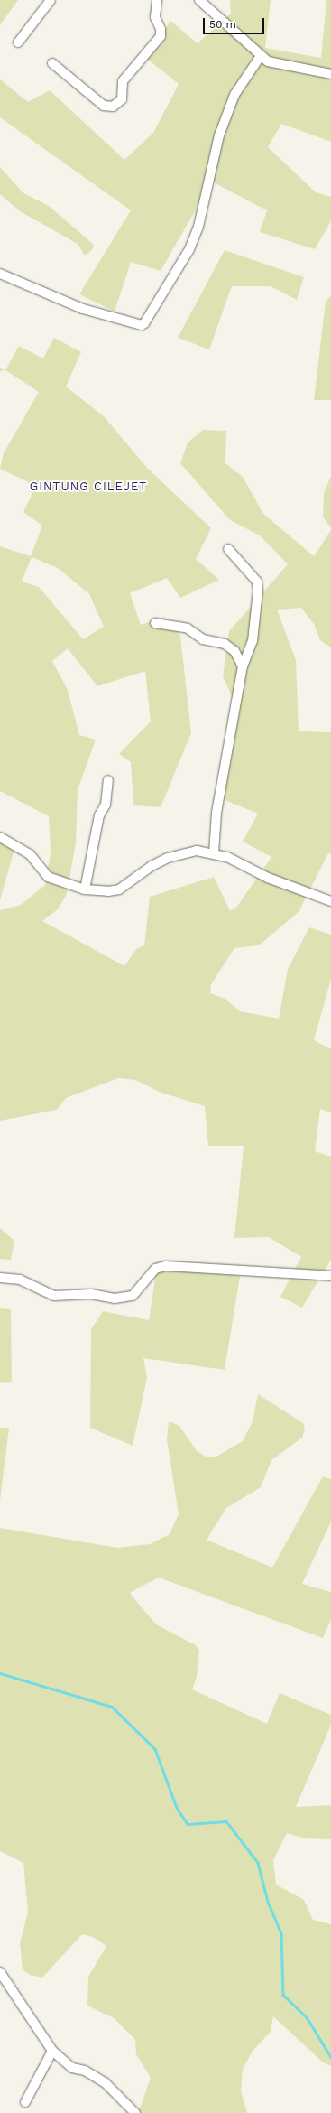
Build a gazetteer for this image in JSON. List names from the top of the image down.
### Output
{
  "districts": ["GINTUNG CILEJET"],
  "scale_bar": "50 m"
}
